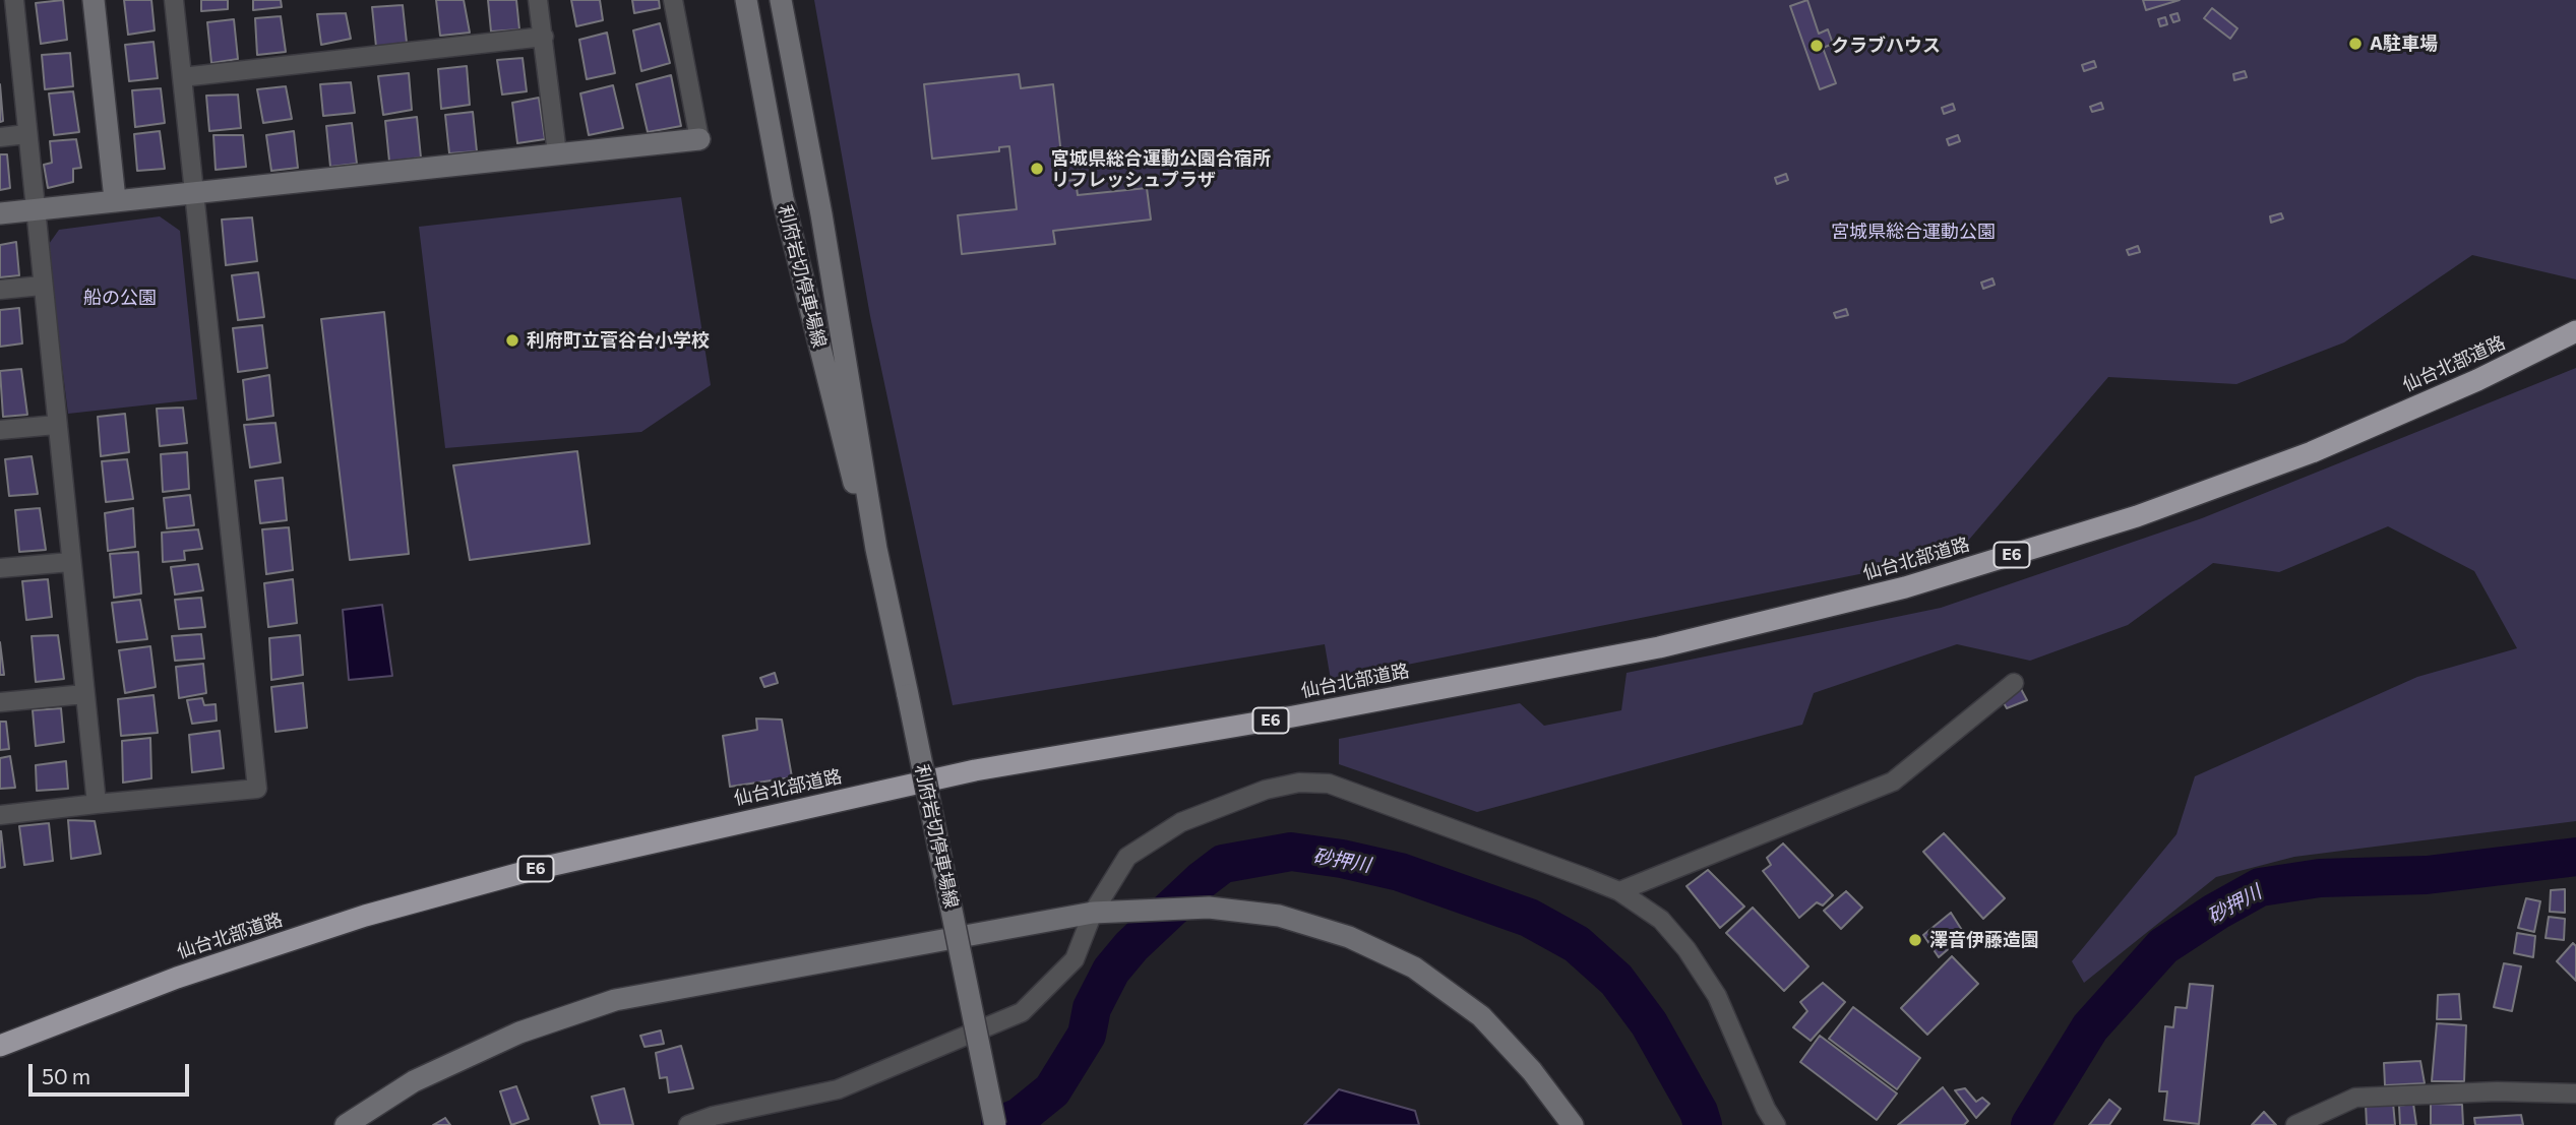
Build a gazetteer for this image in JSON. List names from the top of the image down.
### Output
{
  "streets": {
    "highway": ["仙台北部道路", "E6"],
    "street": ["利府岩切停車場線"]
  },
  "water": ["砂押川"],
  "parks": ["宮城県総合運動公園", "船の公園"],
  "places": [
    "A駐車場",
    "クラブハウス",
    "宮城県総合運動公園合宿所 リフレッシュプラザ",
    "利府町立菅谷台小学校",
    "澤音伊藤造園"
  ],
  "scale_bar": "50 m"
}
